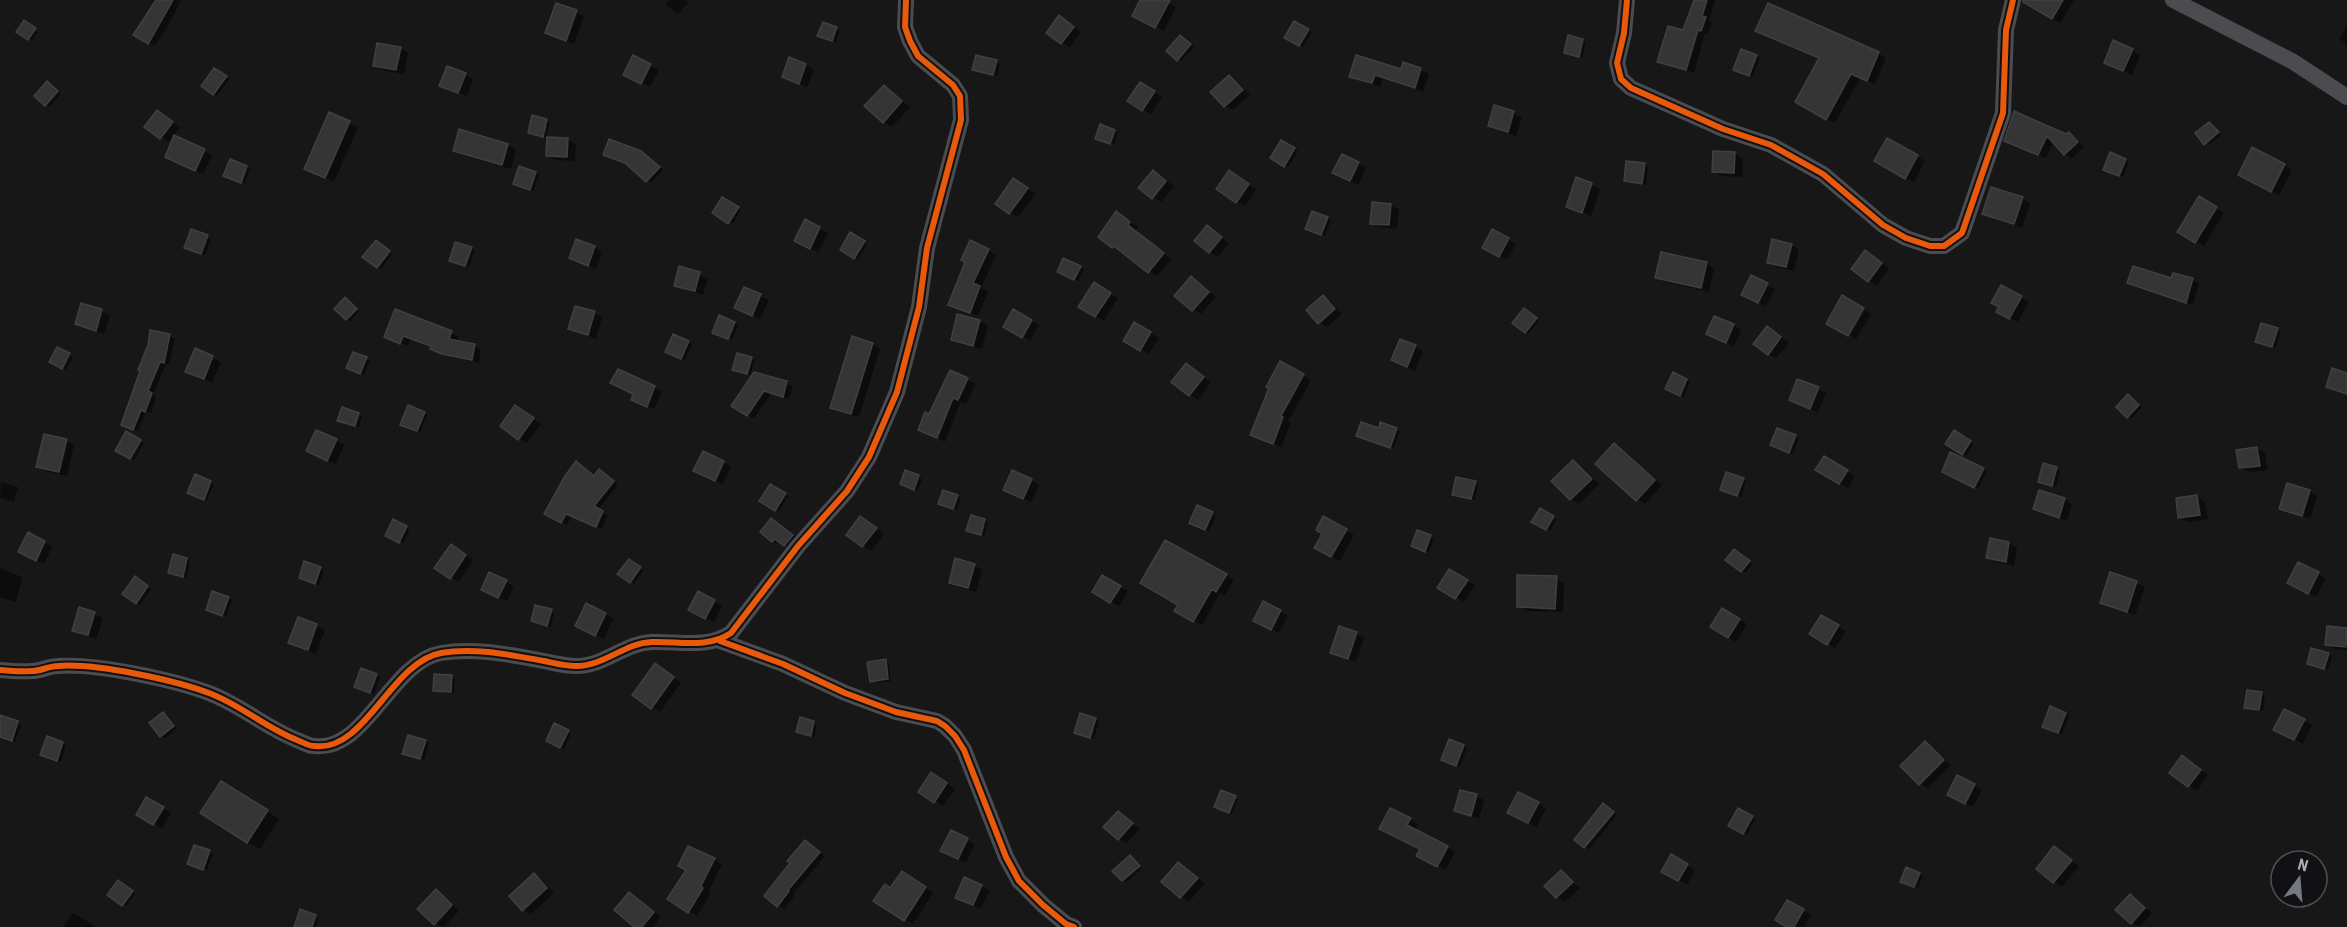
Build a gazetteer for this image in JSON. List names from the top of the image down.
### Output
{
  "north": "top"
}
